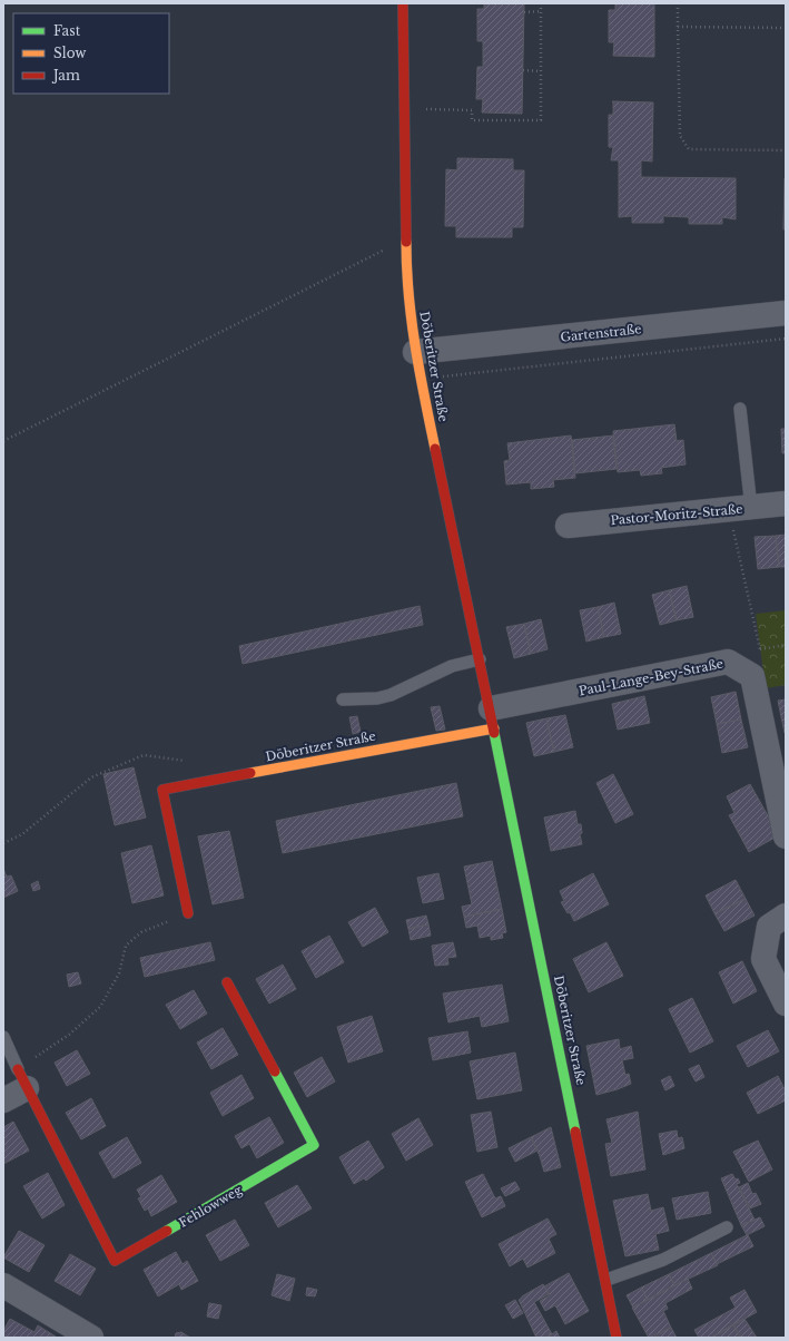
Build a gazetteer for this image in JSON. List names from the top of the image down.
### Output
{
  "streets": {
    "street": [
      "Gartenstraße",
      "Döberitzer Straße",
      "Pastor-Moritz-Straße",
      "Paul-Lange-Bey-Straße",
      "Fehlowweg"
    ]
  },
  "crossings": [
    ["Gartenstraße", "Döberitzer Straße"],
    ["Döberitzer Straße", "Paul-Lange-Bey-Straße"]
  ],
  "legend": ["Fast", "Slow", "Jam"]
}
